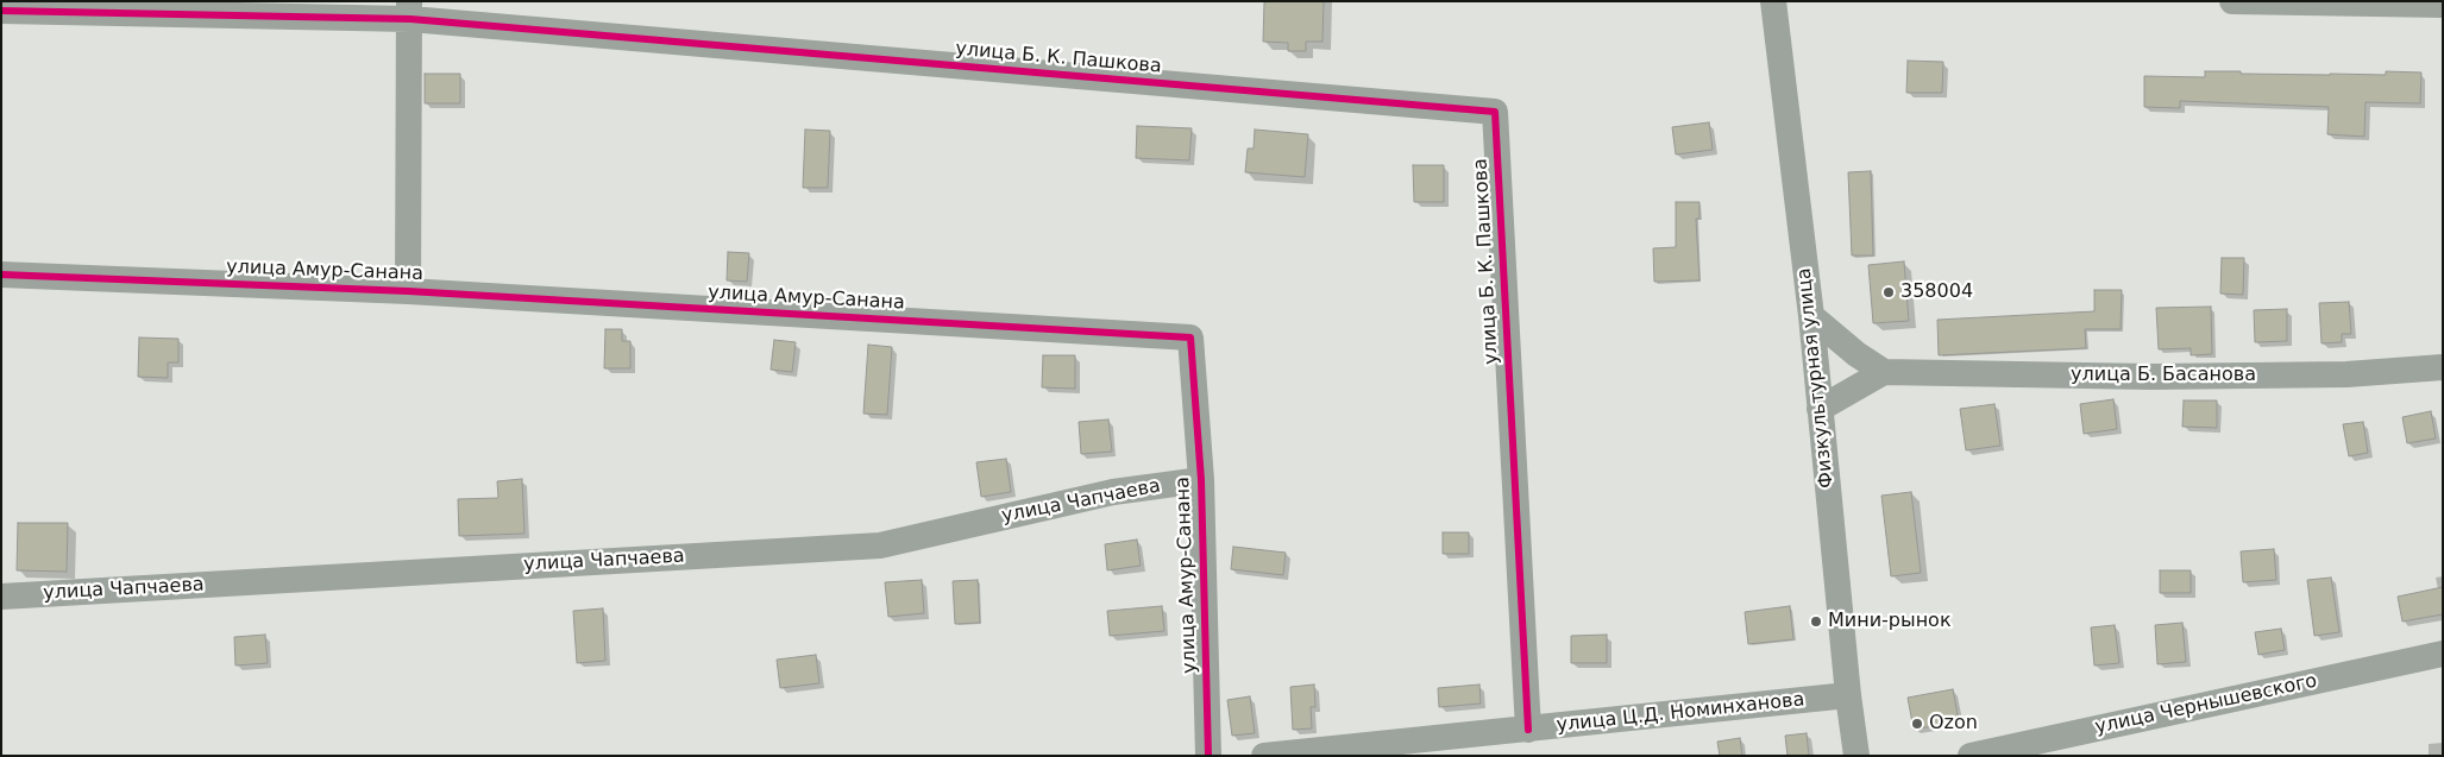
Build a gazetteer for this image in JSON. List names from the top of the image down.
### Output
{
  "streets": {
    "street": [
      "улица Б. К. Пашкова",
      "улица Амур-Санана",
      "улица Б. Басанова",
      "Физкультурная улица",
      "улица Чапчаева",
      "улица Чернышевского",
      "улица Ц.Д. Номинханова"
    ]
  },
  "crossings": [
    ["улица Б. К. Пашкова", "улица Ц.Д. Номинханова"],
    ["улица Амур-Санана", "улица Чапчаева"],
    ["Физкультурная улица", "улица Ц.Д. Номинханова"]
  ],
  "places": ["358004", "Мини-рынок", "Ozon"]
}
